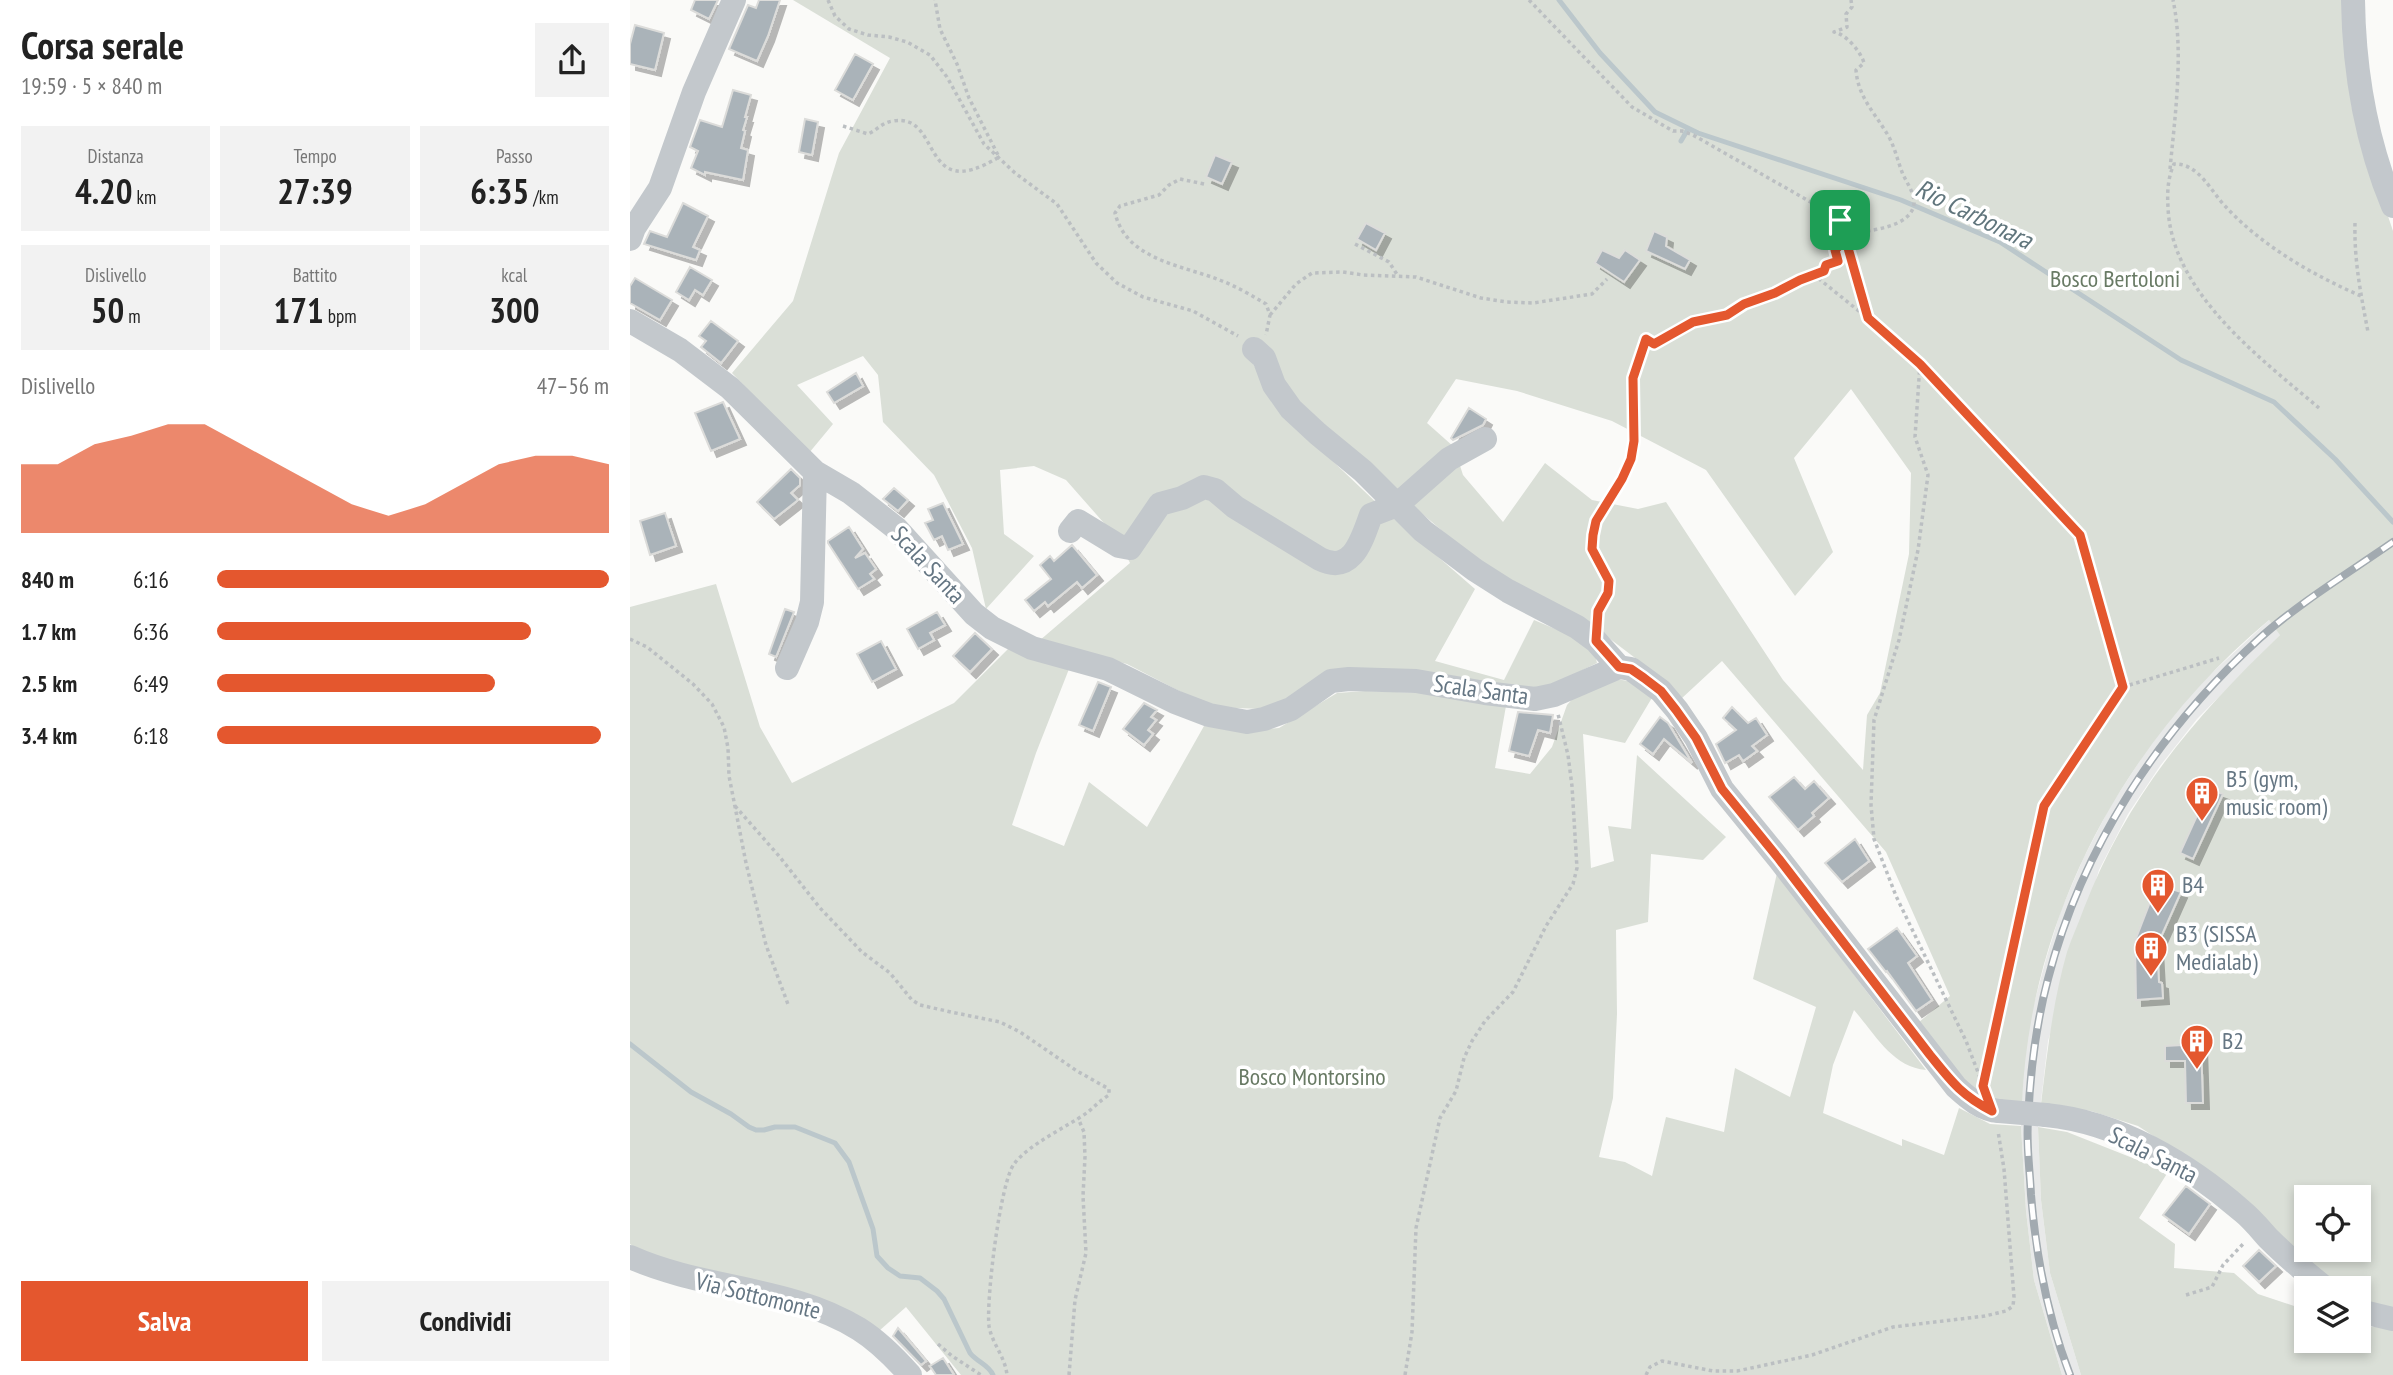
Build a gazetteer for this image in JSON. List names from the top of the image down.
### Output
{
  "streets": {
    "street": ["Scala Santa", "Via Sottomonte"]
  },
  "water": ["Rio Carbonara"],
  "parks": ["Bosco Bertoloni", "Bosco Montorsino"],
  "places": {
    "building": [
      "B5 (gym, music room)",
      "B4",
      "B3 (SISSA Medialab)",
      "B2"
    ]
  },
  "page": {
    "heading": ["Corsa serale", "19:59 · 5 × 840 m"],
    "stats": [
      ["Distanza", "4.20 km"],
      ["Tempo", "27:39"],
      ["Passo", "6:35 /km"],
      ["Dislivello", "50 m"],
      ["Battito", "171 bpm"],
      ["kcal", "300"]
    ],
    "chart": ["Dislivello", "47–56 m"],
    "list": [
      {
        "name": "840 m",
        "note": "6:16"
      },
      {
        "name": "1.7 km",
        "note": "6:36"
      },
      {
        "name": "2.5 km",
        "note": "6:49"
      },
      {
        "name": "3.4 km",
        "note": "6:18"
      }
    ],
    "buttons": ["Salva", "Condividi"]
  }
}
